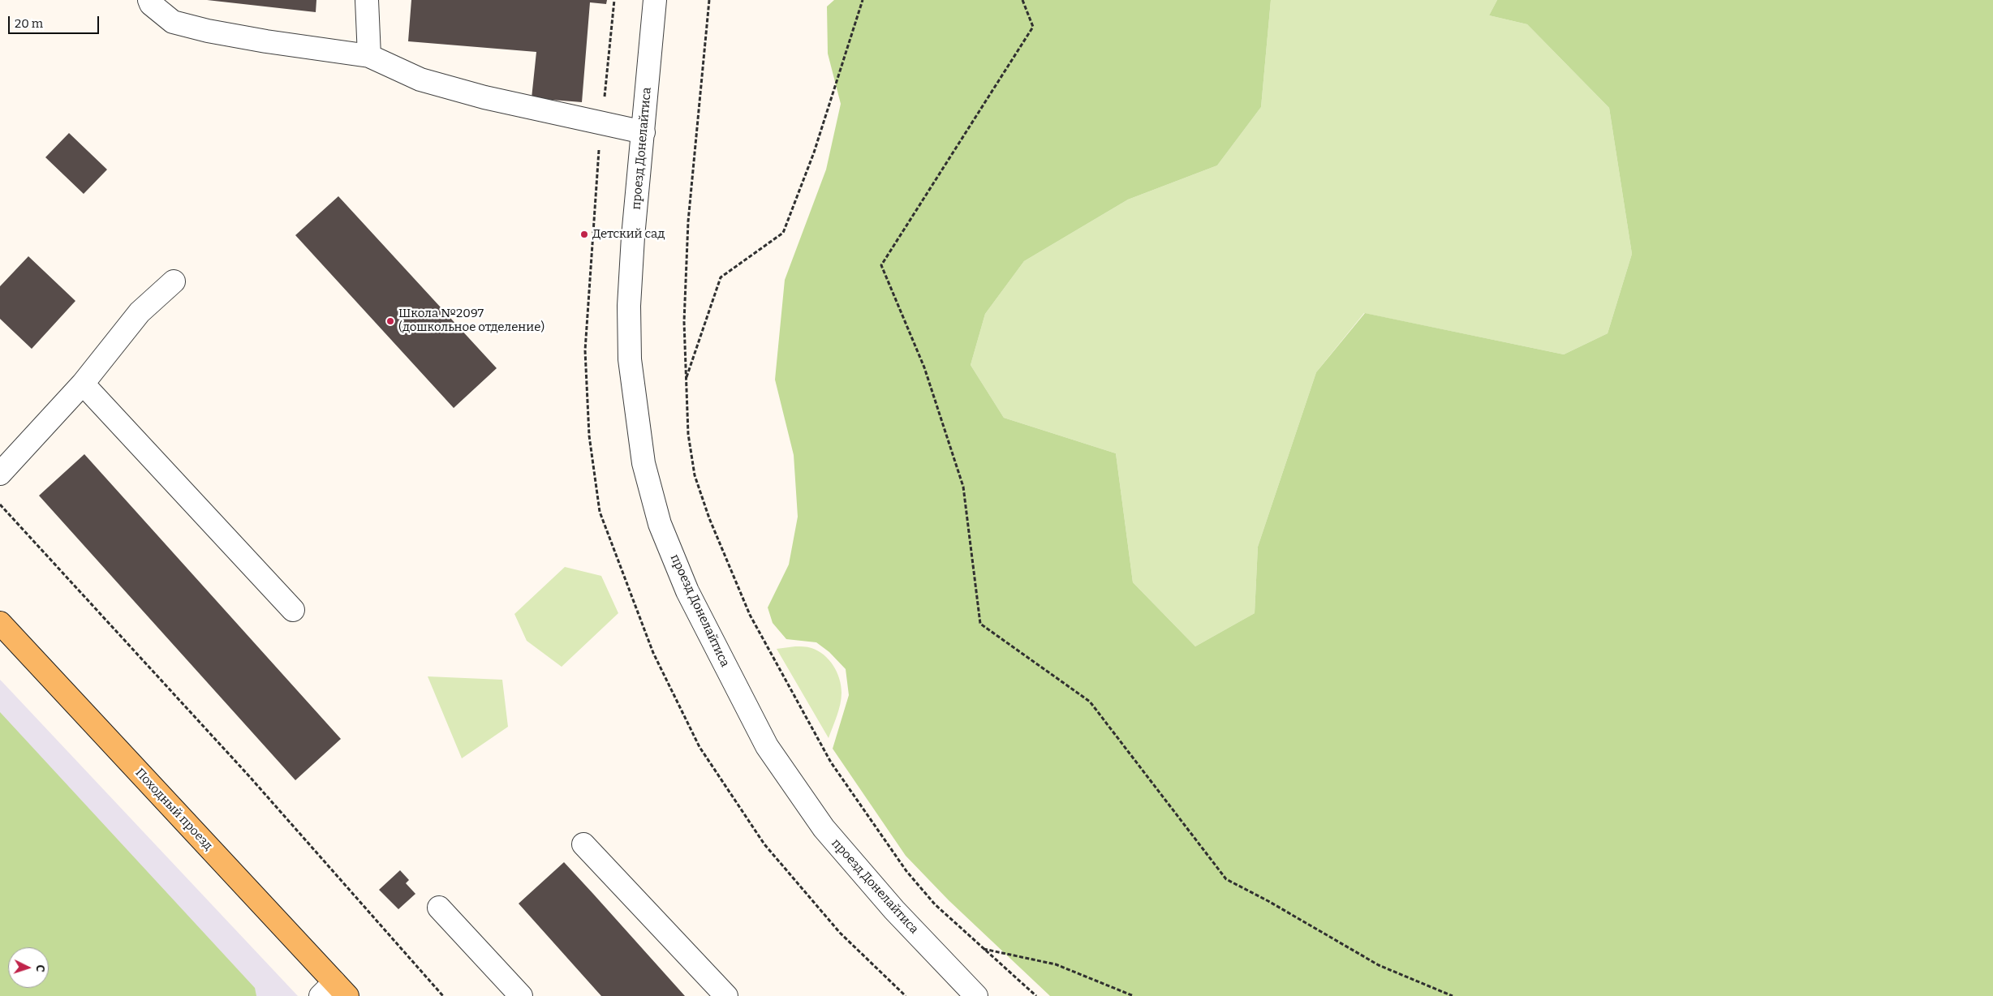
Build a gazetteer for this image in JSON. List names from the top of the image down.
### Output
{
  "streets": {
    "main road": ["Походный проезд"],
    "street": ["проезд Донелайтиса"]
  },
  "places": ["Детский сад", "Школа №2097 (дошкольное отделение)"],
  "scale_bar": "20 m",
  "north": "right"
}
